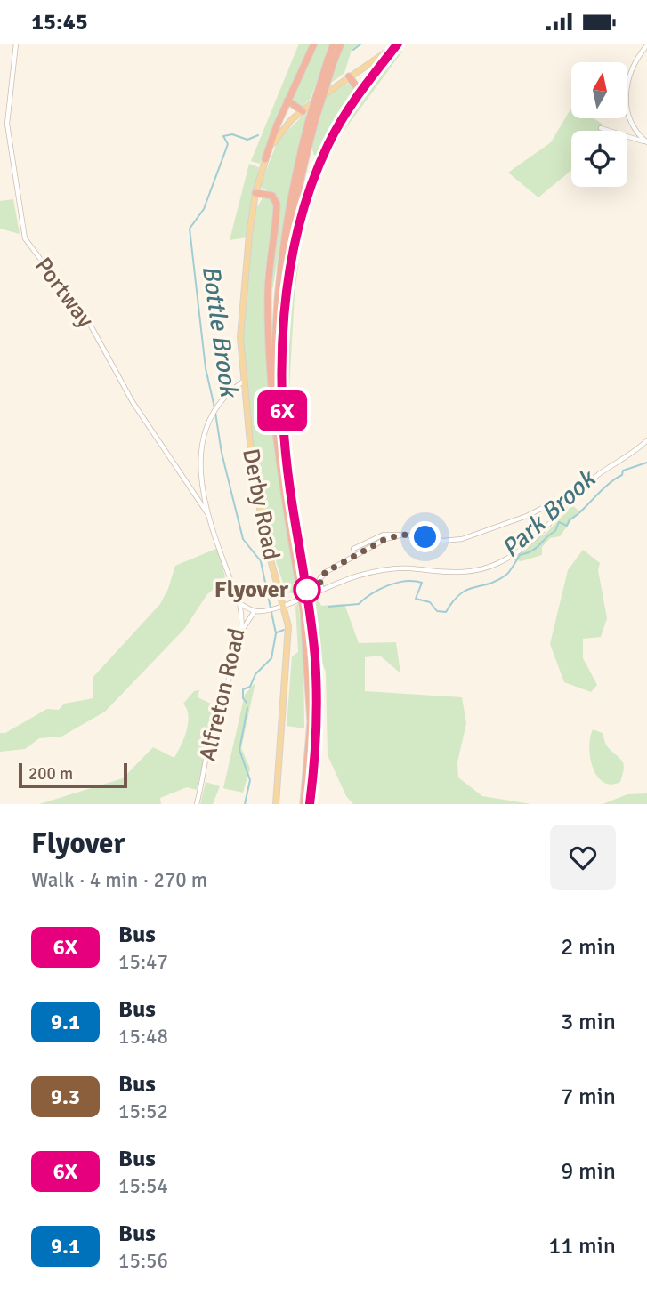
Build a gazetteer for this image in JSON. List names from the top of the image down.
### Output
{
  "streets": {
    "main road": ["Derby Road"],
    "street": ["Portway", "Alfreton Road"]
  },
  "crossings": [
    ["Portway", "Alfreton Road"],
    ["Derby Road", "Alfreton Road"]
  ],
  "water": ["Bottle Brook", "Park Brook"],
  "places": ["Flyover"],
  "lines": ["bus line 6X"],
  "scale_bar": "200 m",
  "north": "top",
  "page": {
    "status": "15:45",
    "on_map": "6X",
    "scale": "200 m",
    "heading": ["Flyover", "Walk · 4 min · 270 m"],
    "list": [
      {
        "mark": "6X",
        "name": "Bus",
        "note": "15:47",
        "value": "2 min"
      },
      {
        "mark": "9.1",
        "name": "Bus",
        "note": "15:48",
        "value": "3 min"
      },
      {
        "mark": "9.3",
        "name": "Bus",
        "note": "15:52",
        "value": "7 min"
      },
      {
        "mark": "6X",
        "name": "Bus",
        "note": "15:54",
        "value": "9 min"
      },
      {
        "mark": "9.1",
        "name": "Bus",
        "note": "15:56",
        "value": "11 min"
      }
    ]
  }
}
